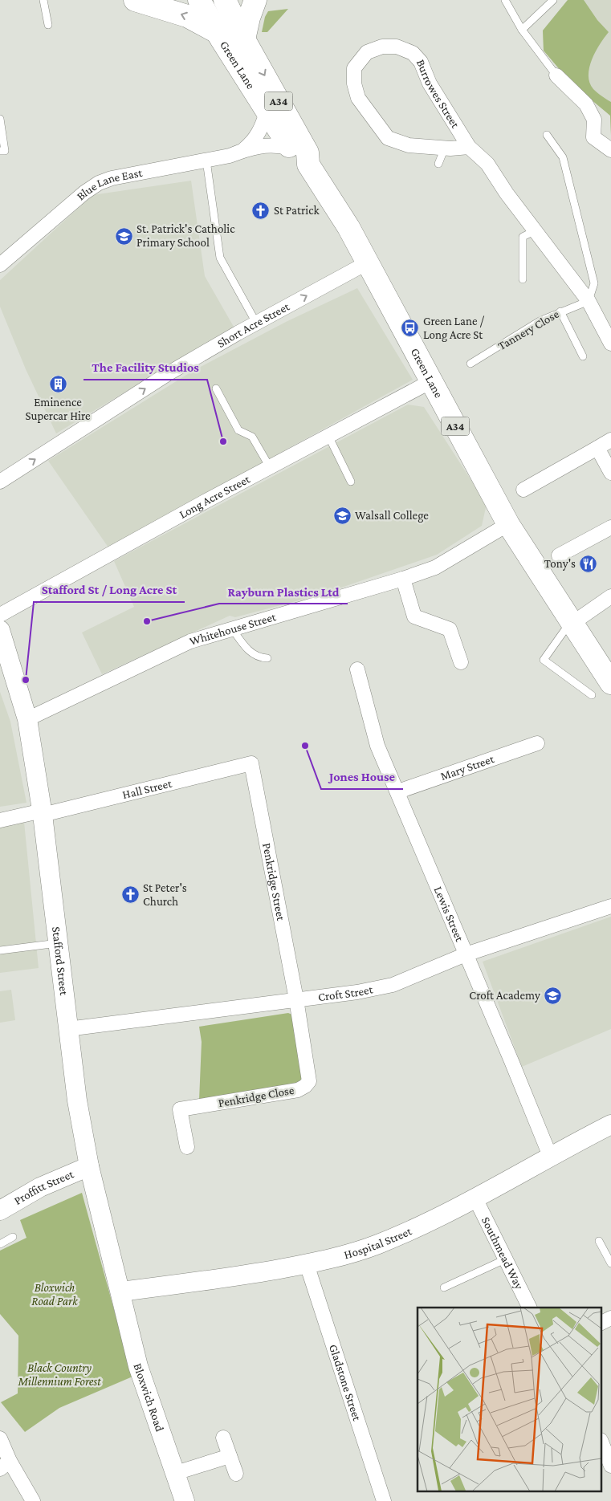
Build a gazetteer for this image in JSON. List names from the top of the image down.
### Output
{
  "streets": {
    "highway": ["Green Lane", "A34"],
    "main road": [
      "Stafford Street",
      "Proffitt Street",
      "Hospital Street",
      "Bloxwich Road"
    ],
    "street": [
      "Burrowes Street",
      "Blue Lane East",
      "Short Acre Street",
      "Long Acre Street",
      "Whitehouse Street",
      "Mary Street",
      "Hall Street",
      "Penkridge Street",
      "Lewis Street",
      "Croft Street",
      "Penkridge Close",
      "Southmead Way",
      "Gladstone Street"
    ],
    "lane": ["Tannery Close"]
  },
  "crossings": [
    ["Green Lane", "Blue Lane East"],
    ["Green Lane", "Short Acre Street"],
    ["Green Lane", "Long Acre Street"],
    ["Green Lane", "Whitehouse Street"],
    ["Burrowes Street", "Tannery Close"],
    ["Whitehouse Street", "Stafford Street"],
    ["Mary Street", "Lewis Street"],
    ["Hall Street", "Penkridge Street"],
    ["Hall Street", "Stafford Street"],
    ["Penkridge Street", "Croft Street"],
    ["Penkridge Street", "Penkridge Close"],
    ["Lewis Street", "Croft Street"],
    ["Lewis Street", "Hospital Street"],
    ["Stafford Street", "Croft Street"],
    ["Stafford Street", "Proffitt Street"],
    ["Stafford Street", "Hospital Street"],
    ["Stafford Street", "Bloxwich Road"],
    ["Croft Street", "Penkridge Close"],
    ["Hospital Street", "Southmead Way"],
    ["Hospital Street", "Gladstone Street"],
    ["Hospital Street", "Bloxwich Road"]
  ],
  "one_way": ["Short Acre Street"],
  "parks": ["Bloxwich Road Park", "Black Country Millennium Forest"],
  "places": {
    "church": ["St Patrick", "St Peter's Church"],
    "school or university": ["St. Patrick's Catholic Primary School", "Walsall College", "Croft Academy"],
    "bus stop": ["Green Lane / Long Acre St"],
    "building": ["Eminence Supercar Hire"],
    "other": [
      "The Facility Studios",
      "Rayburn Plastics Ltd",
      "Stafford St / Long Acre St",
      "Jones House"
    ],
    "restaurant": ["Tony's"]
  }
}
